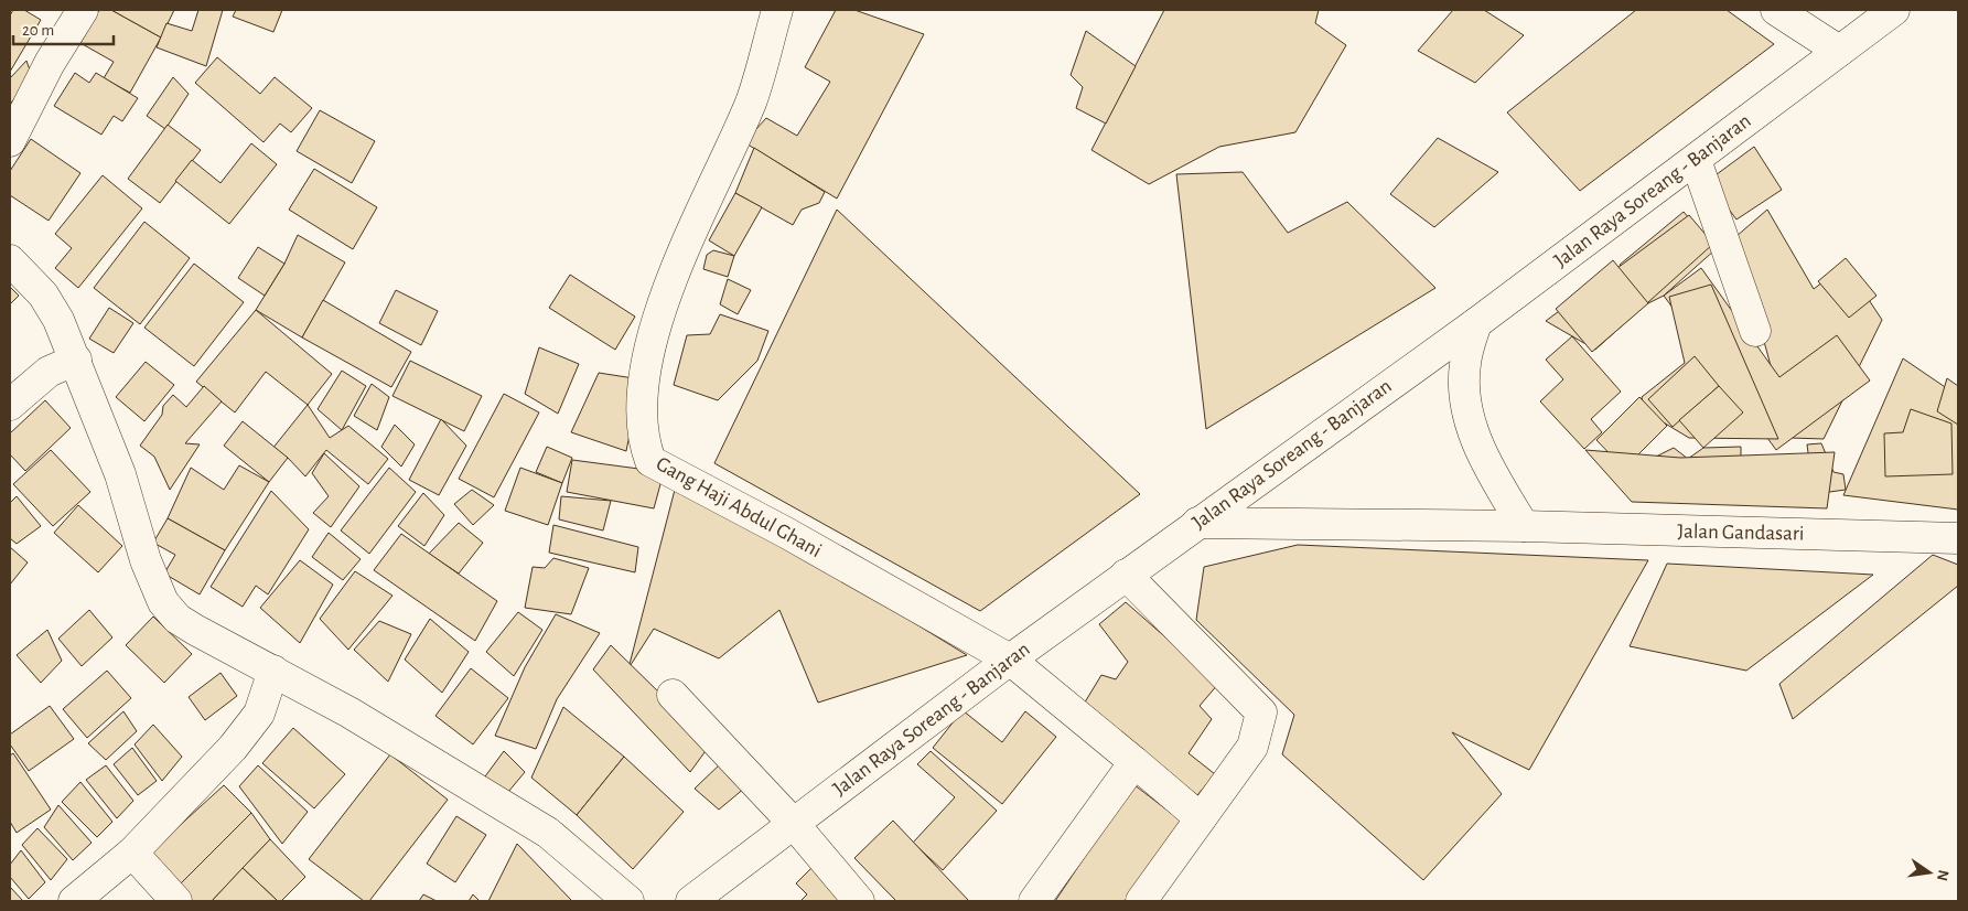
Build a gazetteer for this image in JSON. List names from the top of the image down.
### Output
{
  "streets": {
    "street": ["Jalan Raya Soreang - Banjaran", "Gang Haji Abdul Ghani", "Jalan Gandasari"]
  },
  "crossings": [
    ["Jalan Raya Soreang - Banjaran", "Gang Haji Abdul Ghani"],
    ["Jalan Raya Soreang - Banjaran", "Jalan Gandasari"]
  ],
  "scale_bar": "20 m",
  "north": "right"
}
